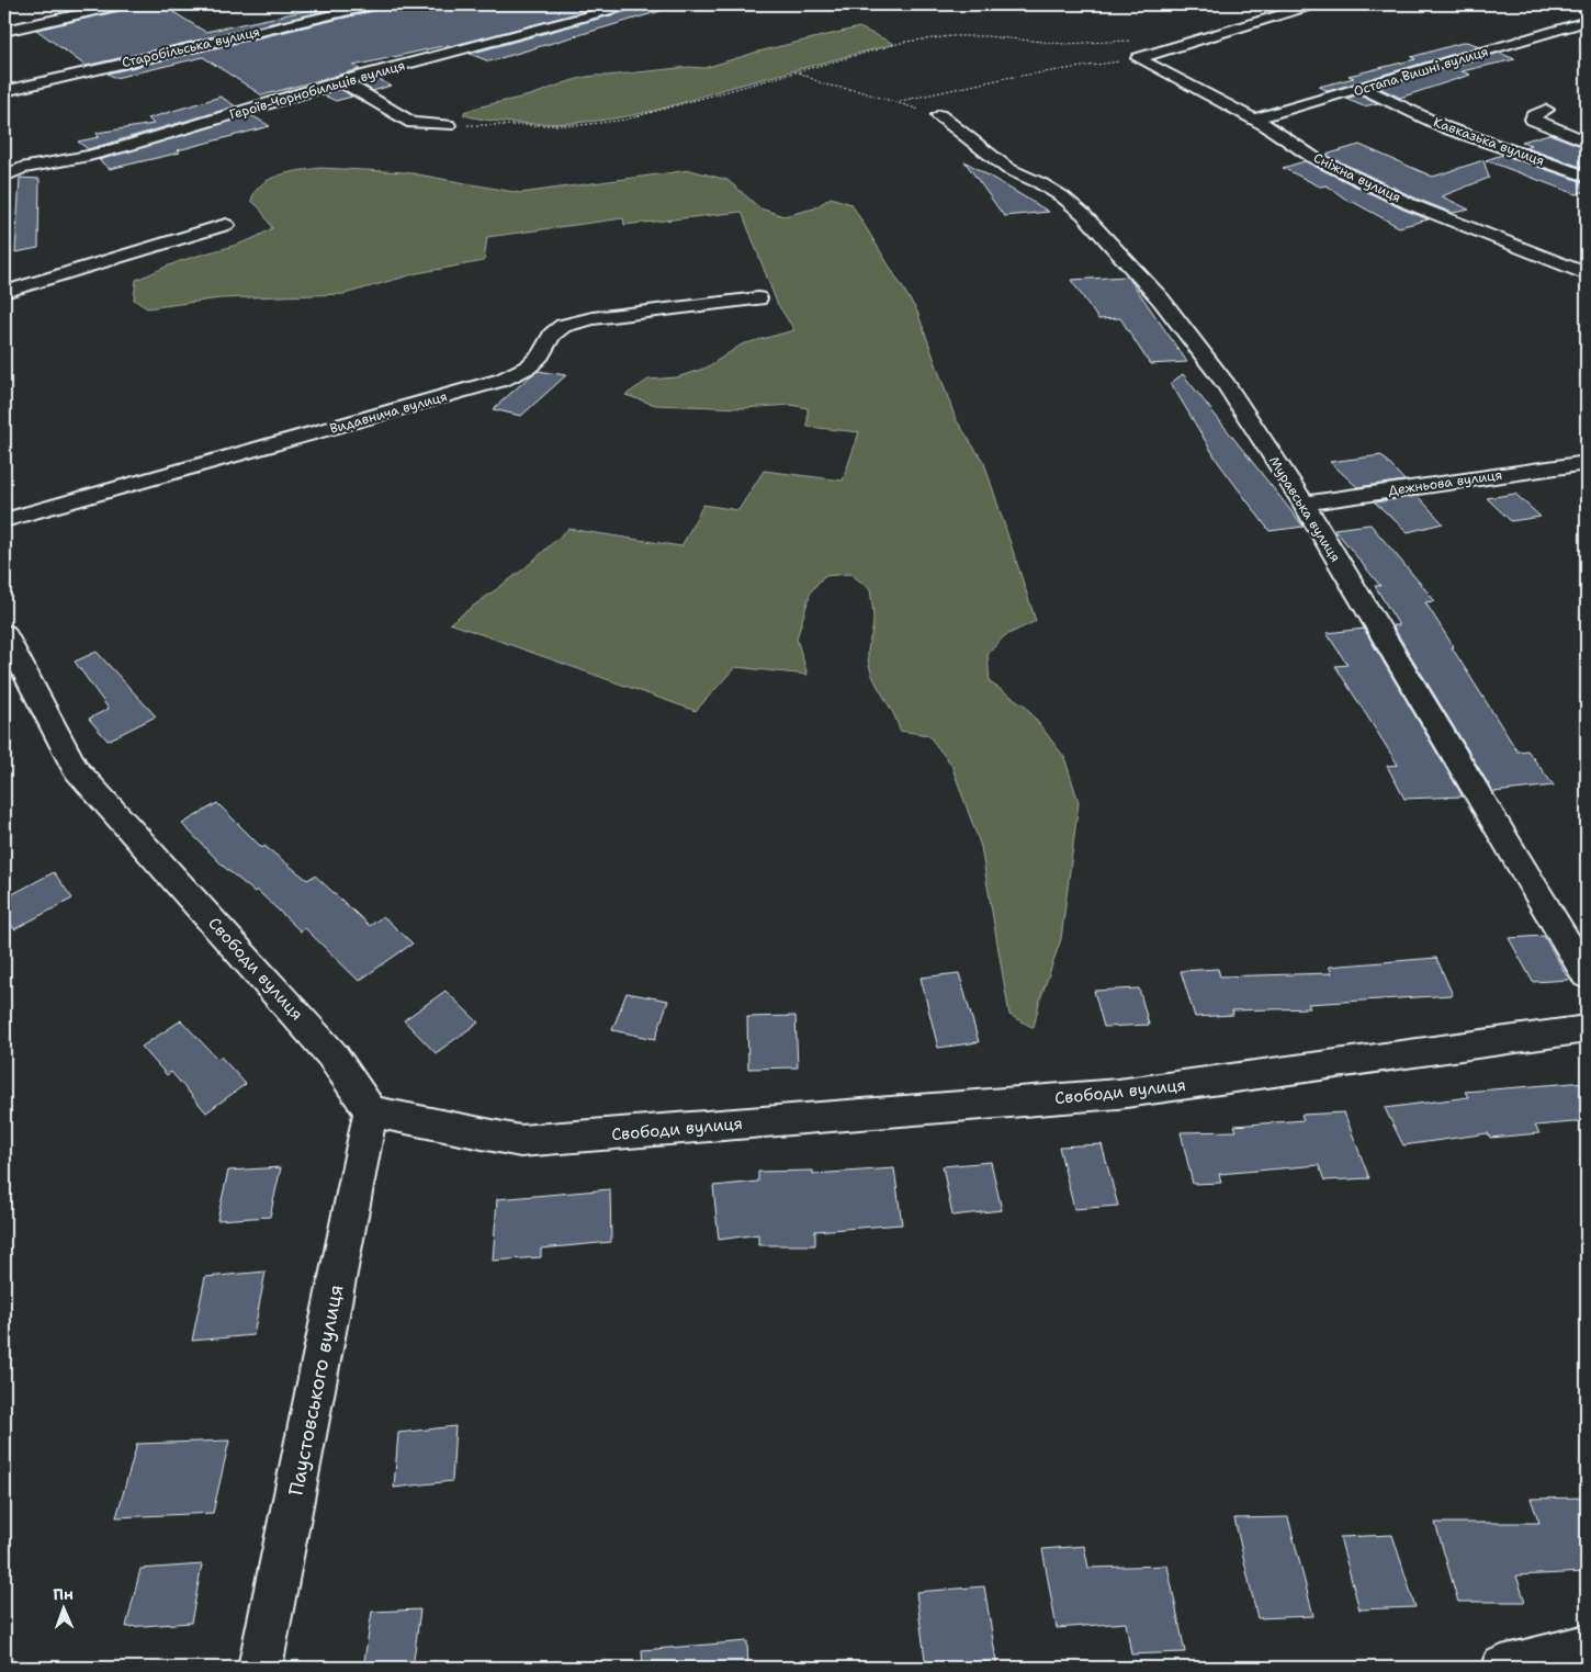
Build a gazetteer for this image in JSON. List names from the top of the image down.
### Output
{
  "streets": {
    "street": [
      "Старобільська вулиця",
      "Остапа Вишні вулиця",
      "Героїв-Чорнобильців вулиця",
      "Кавказька вулиця",
      "Сніжна вулиця",
      "Видавнича вулиця",
      "Дежньова вулиця",
      "Муравська вулиця",
      "Свободи вулиця",
      "Паустовського вулиця"
    ]
  },
  "crossings": [
    ["Остапа Вишні вулиця", "Кавказька вулиця"],
    ["Остапа Вишні вулиця", "Сніжна вулиця"],
    ["Дежньова вулиця", "Муравська вулиця"],
    ["Свободи вулиця", "Паустовського вулиця"]
  ],
  "north": "top"
}
